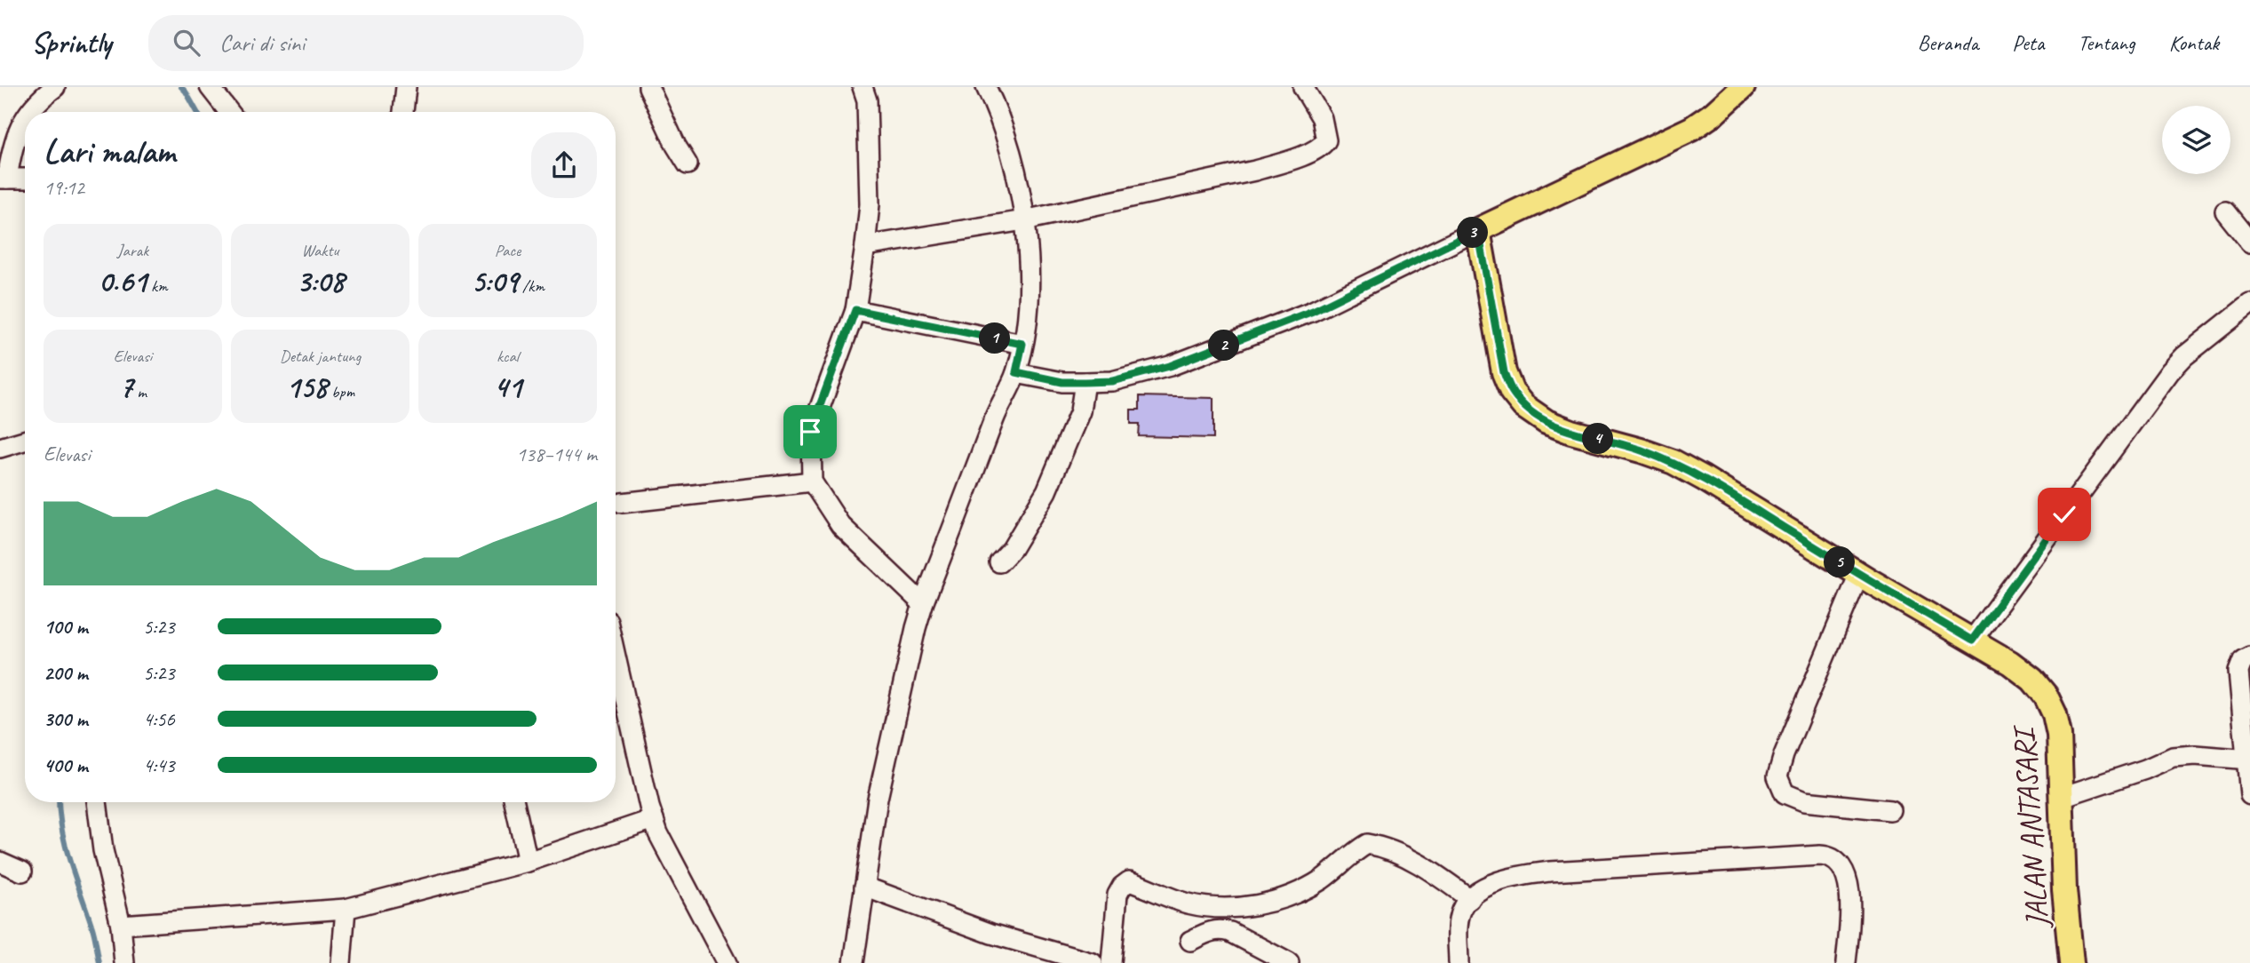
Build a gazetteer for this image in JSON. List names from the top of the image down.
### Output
{
  "streets": {
    "main road": ["JALAN ANTASARI"]
  },
  "page": {
    "header": "Sprintly",
    "search": "Cari di sini",
    "nav": [
      "Beranda",
      "Peta",
      "Tentang",
      "Kontak"
    ],
    "heading": ["Lari malam", "19:12"],
    "pins": [
      "3",
      "1",
      "2",
      "4",
      "5"
    ],
    "stats": [
      ["Jarak", "0.61 km"],
      ["Waktu", "3:08"],
      ["Pace", "5:09 /km"],
      ["Elevasi", "7 m"],
      ["Detak jantung", "158 bpm"],
      ["kcal", "41"]
    ],
    "chart": ["Elevasi", "138–144 m"],
    "list": [
      {
        "name": "100 m",
        "note": "5:23"
      },
      {
        "name": "200 m",
        "note": "5:23"
      },
      {
        "name": "300 m",
        "note": "4:56"
      },
      {
        "name": "400 m",
        "note": "4:43"
      }
    ]
  }
}
